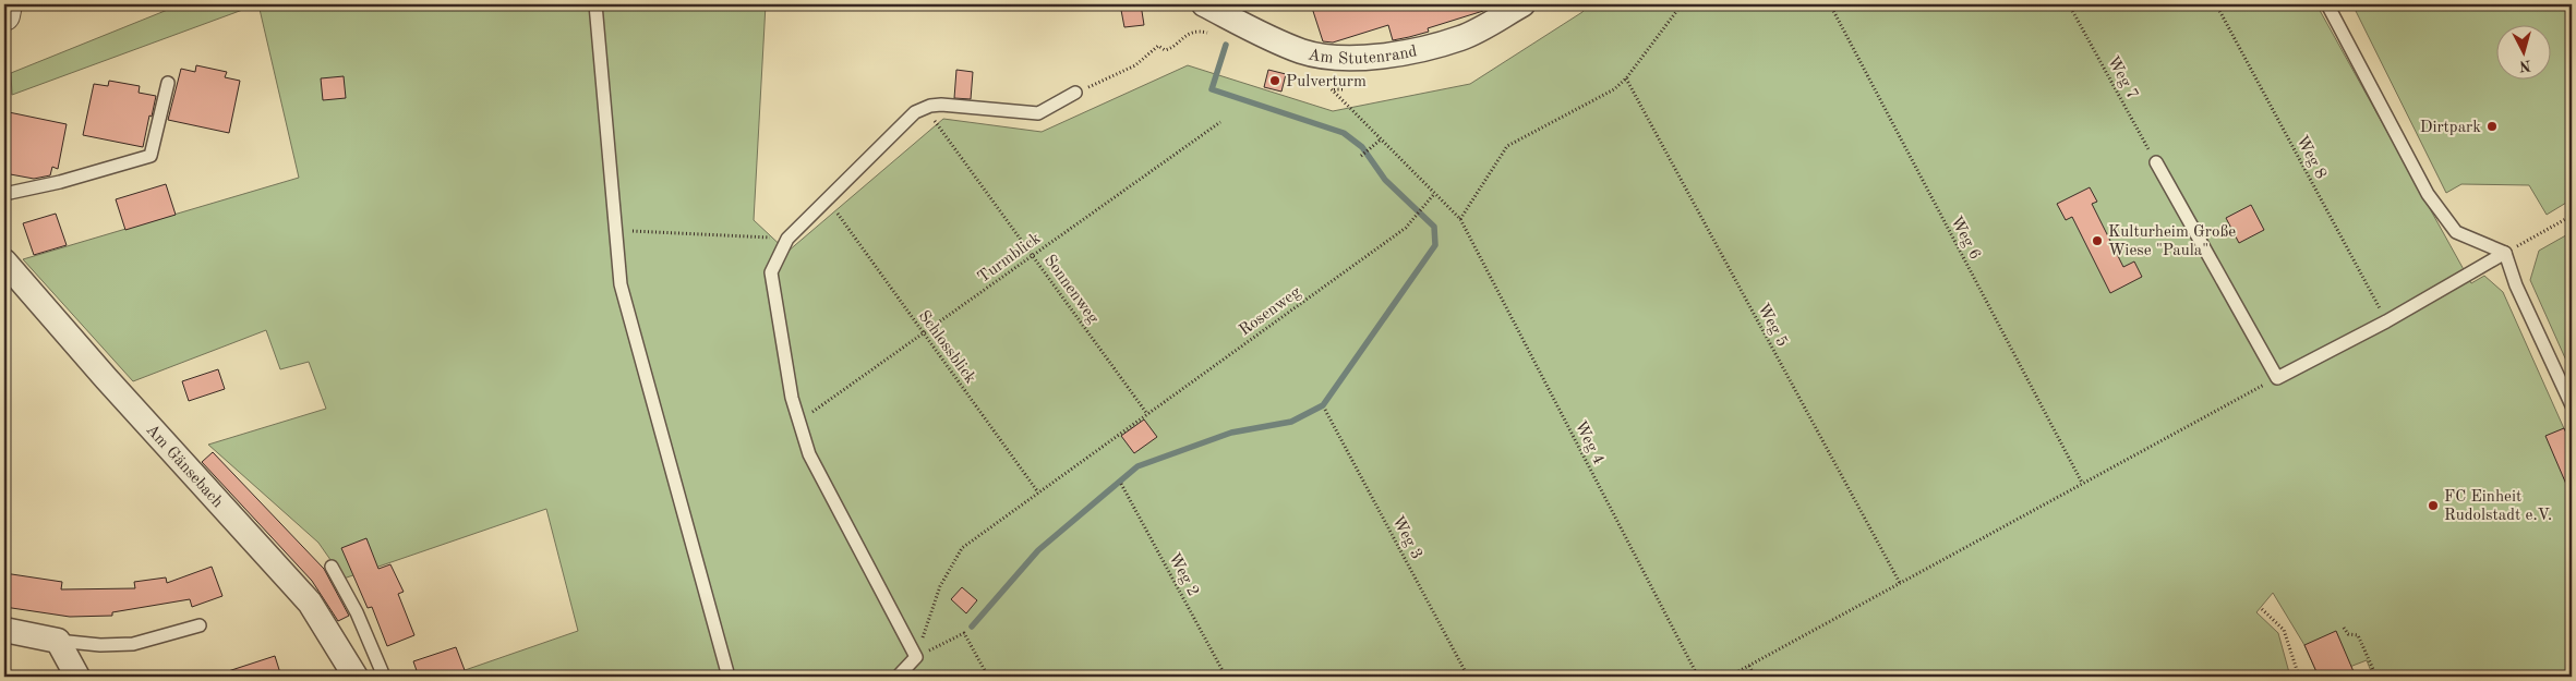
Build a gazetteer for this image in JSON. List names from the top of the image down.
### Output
{
  "streets": {
    "street": ["Am Stutenrand", "Am Gänsebach"],
    "path": [
      "Weg 7",
      "Weg 8",
      "Weg 6",
      "Turmblick",
      "Sonnenweg",
      "Rosenweg",
      "Weg 5",
      "Schlossblick",
      "Weg 4",
      "Weg 3",
      "Weg 2"
    ]
  },
  "crossings": [
    ["Turmblick", "Sonnenweg"],
    ["Turmblick", "Schlossblick"],
    ["Sonnenweg", "Rosenweg"],
    ["Rosenweg", "Schlossblick"],
    ["Rosenweg", "Weg 4"]
  ],
  "places": [
    "Pulverturm",
    "Dirtpark",
    "Kulturheim Große Wiese \"Paula\"",
    "FC Einheit Rudolstadt e.V."
  ],
  "north": "bottom"
}
